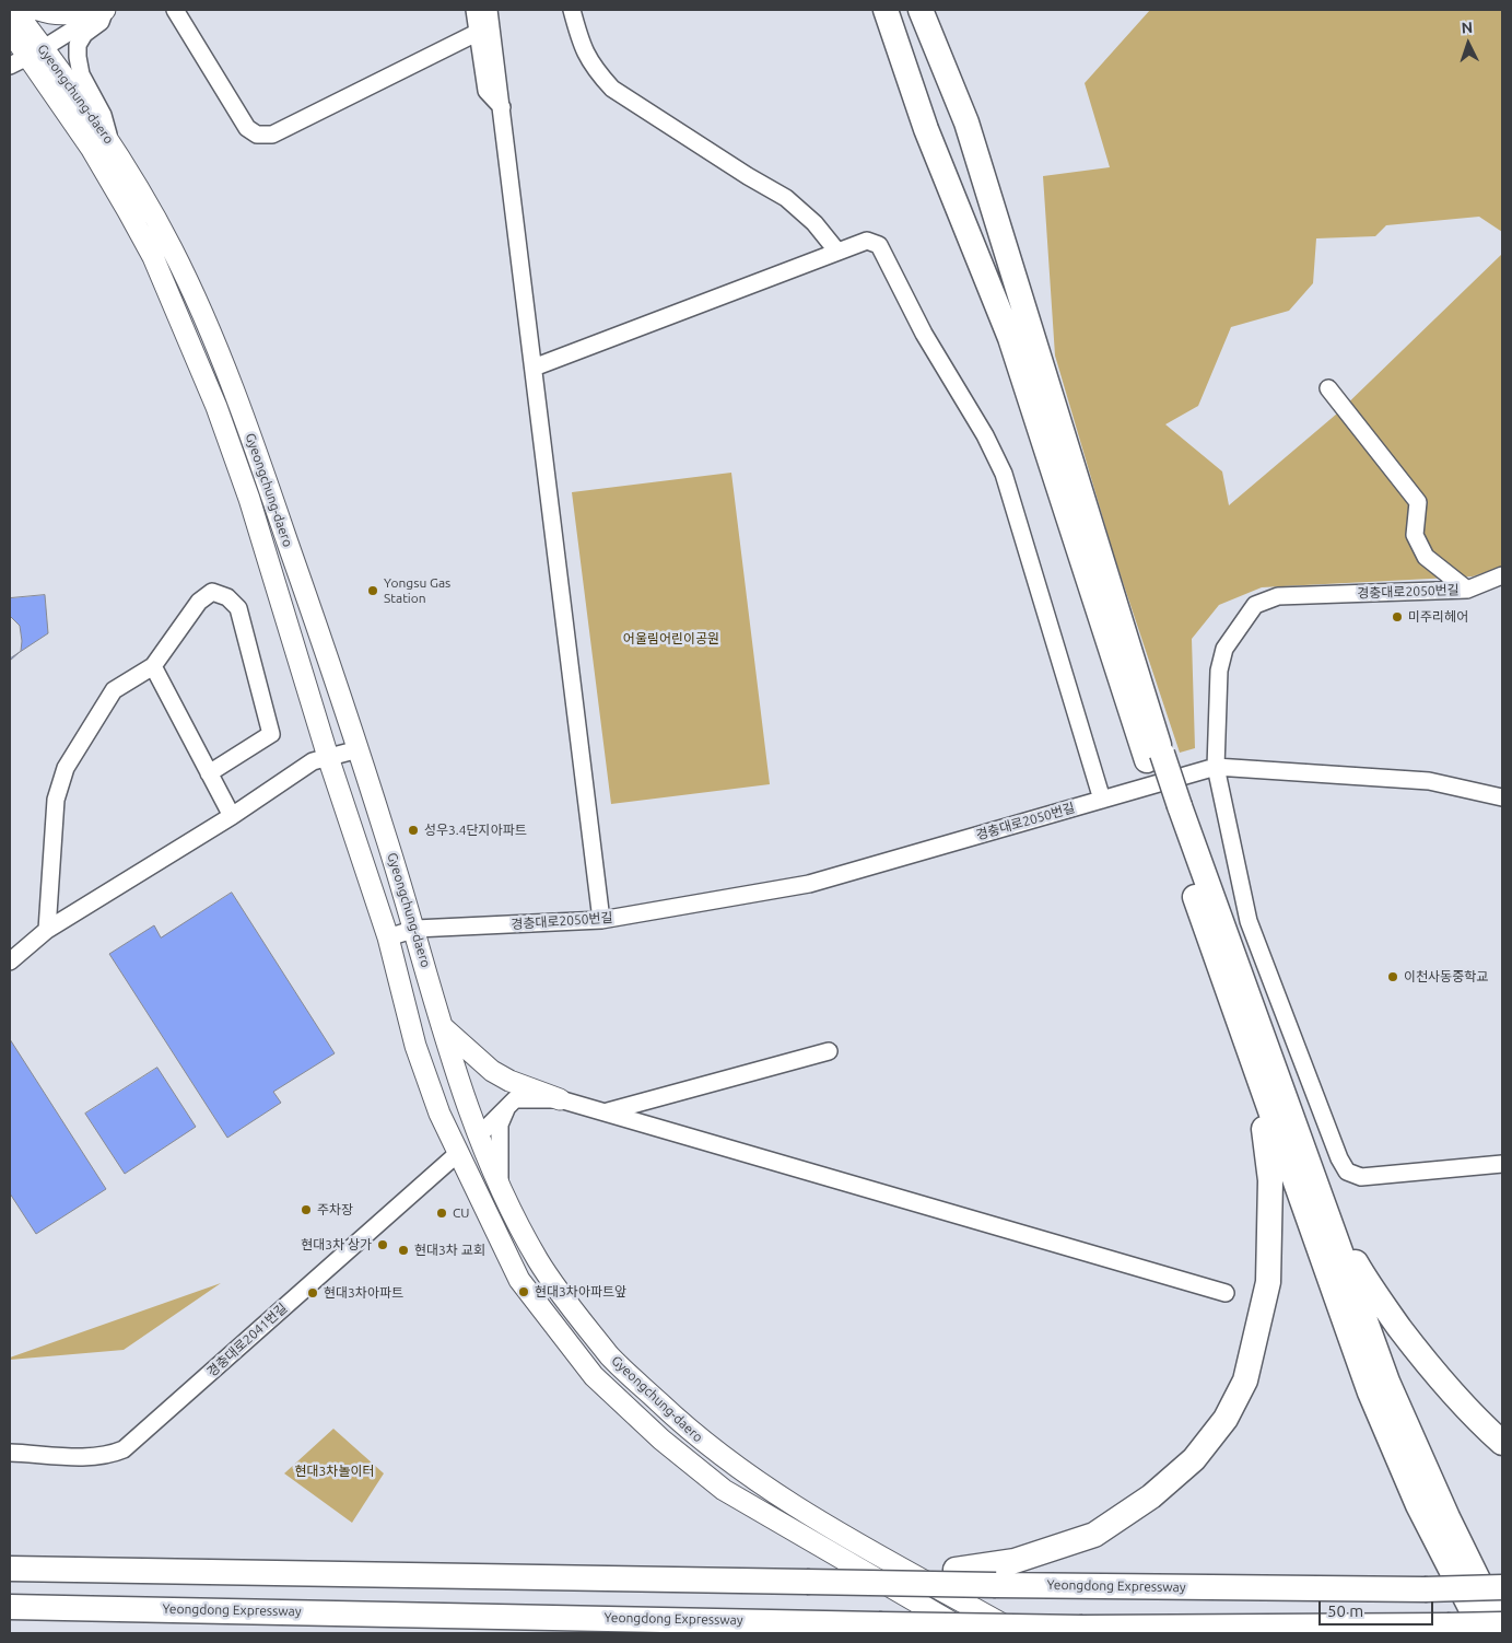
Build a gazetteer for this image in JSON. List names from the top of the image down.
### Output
{
  "streets": {
    "highway": ["Yeongdong Expressway"],
    "main road": ["Gyeongchung-daero"],
    "street": ["경충대로2050번길", "경충대로2041번길"]
  },
  "crossings": [
    ["Gyeongchung-daero", "경충대로2050번길"],
    ["Gyeongchung-daero", "경충대로2041번길"]
  ],
  "parks": ["어울림어린이공원", "현대3차놀이터"],
  "places": [
    "Yongsu Gas Station",
    "미주리헤어",
    "성우3.4단지아파트",
    "이천사동중학교",
    "주차장",
    "CU",
    "현대3차 상가",
    "현대3차 교회",
    "현대3차아파트앞",
    "현대3차아파트"
  ],
  "scale_bar": "50 m",
  "north": "top"
}
